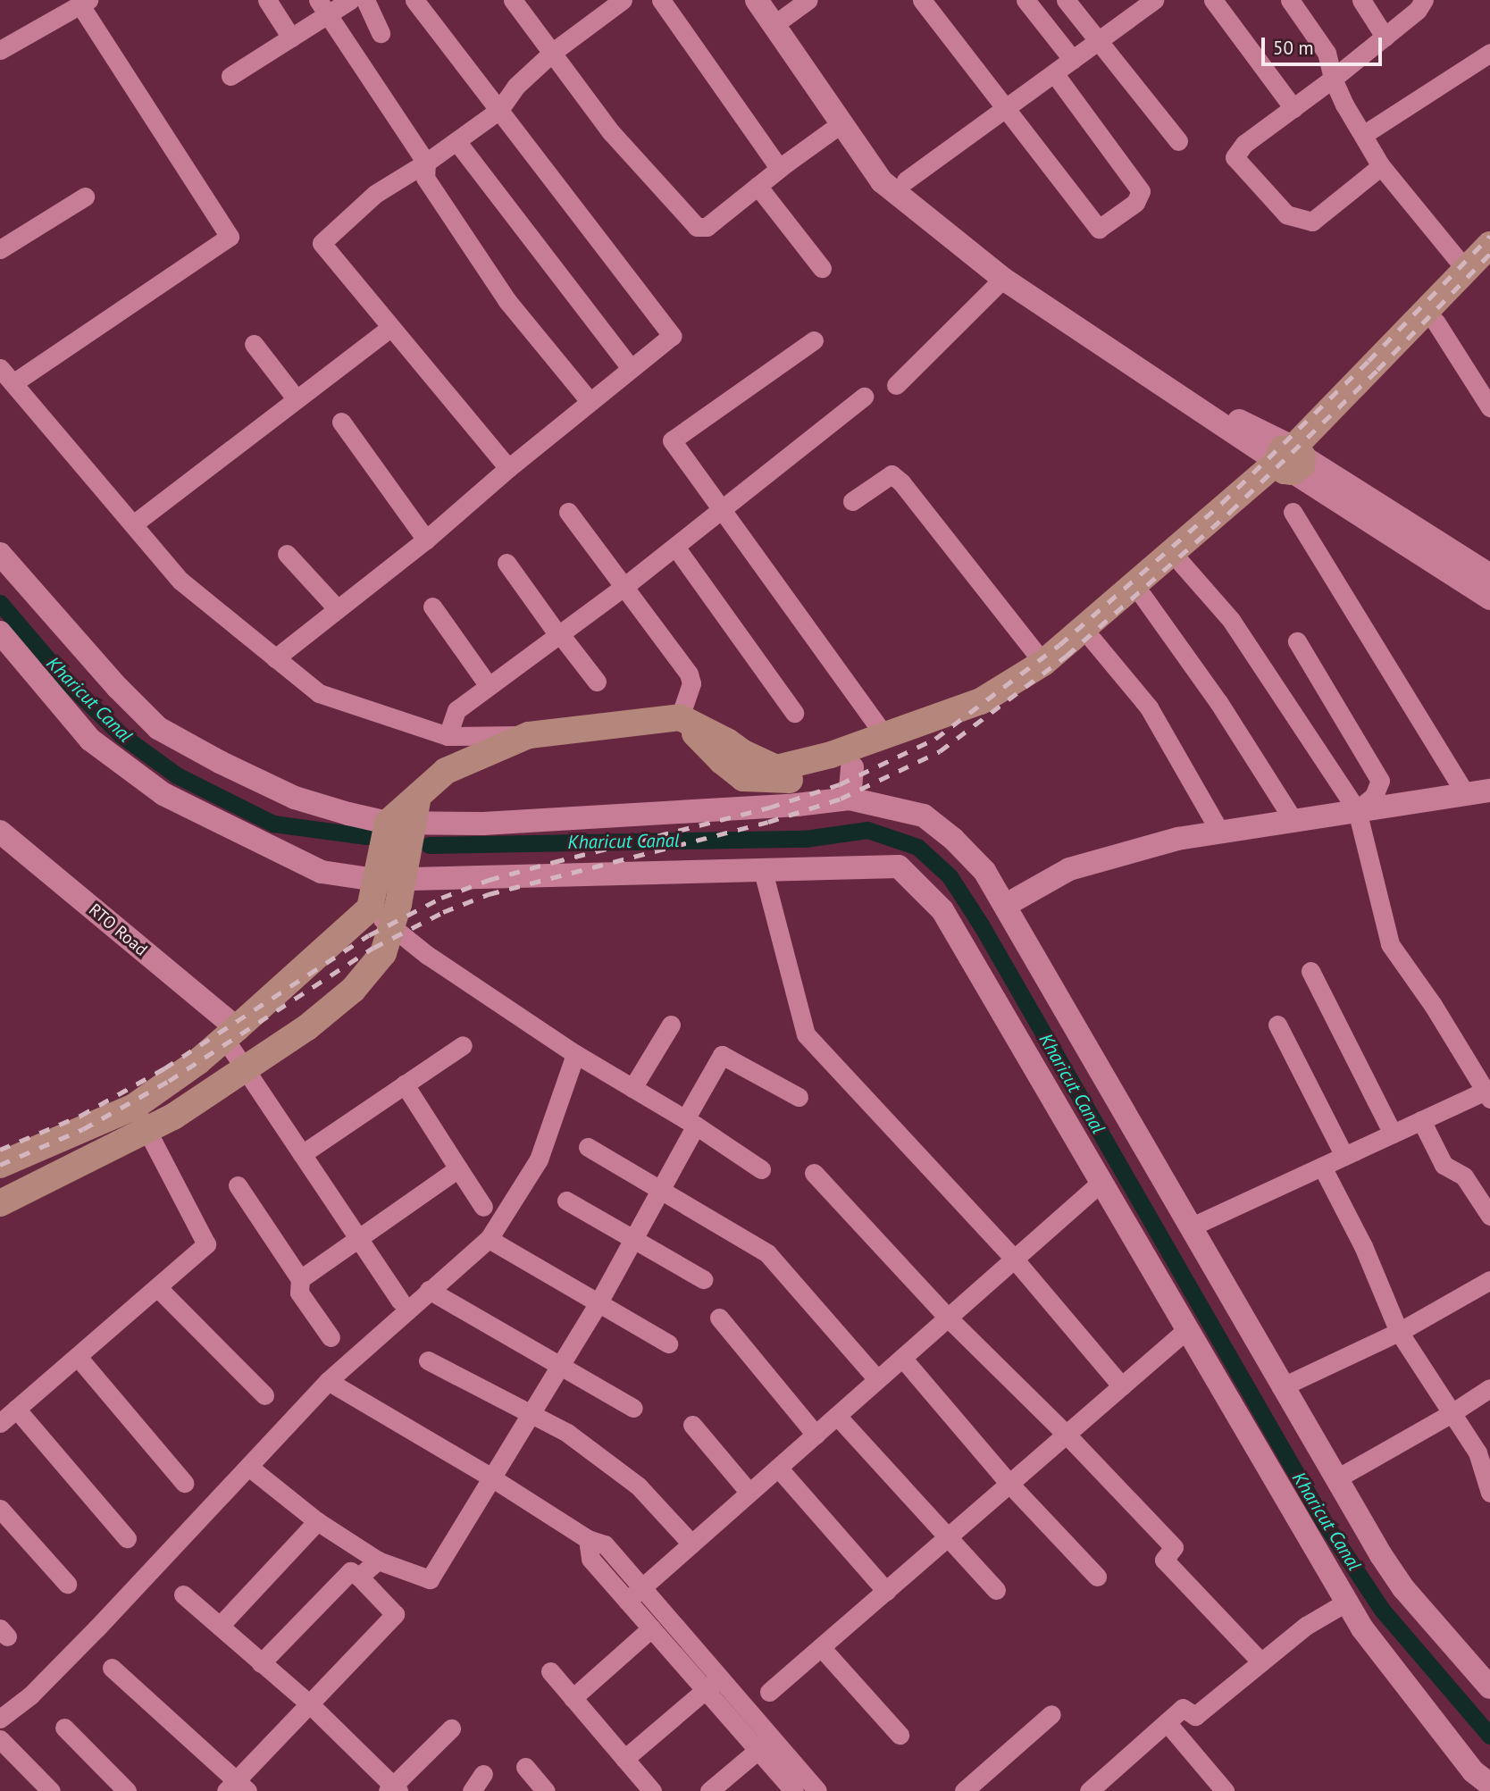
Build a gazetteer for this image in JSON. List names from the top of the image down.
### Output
{
  "streets": {
    "street": ["RTO Road"]
  },
  "water": ["Kharicut Canal"],
  "scale_bar": "50 m"
}
